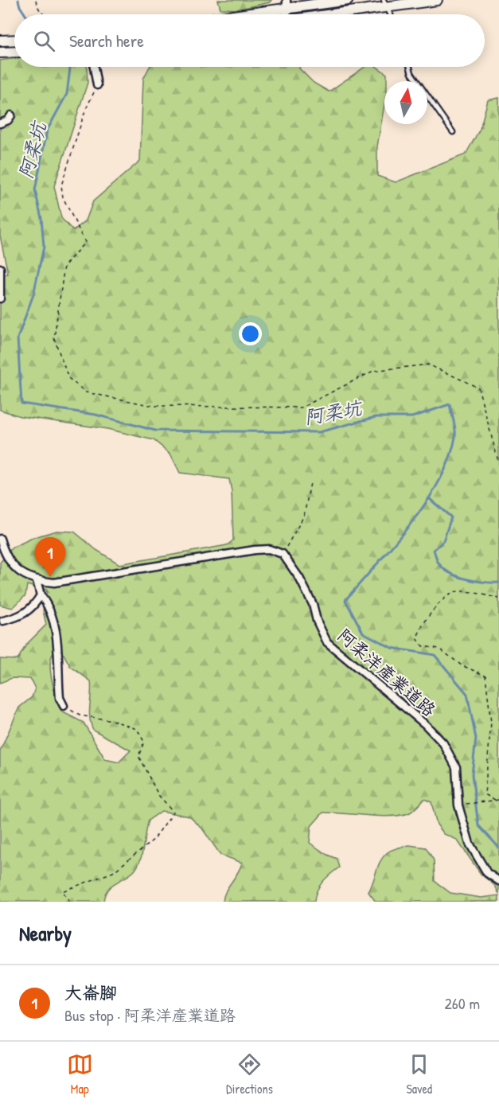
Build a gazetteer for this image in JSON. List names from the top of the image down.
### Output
{
  "streets": {
    "street": ["阿柔洋產業道路"]
  },
  "water": ["阿柔坑"],
  "north": "top",
  "page": {
    "search": "Search here",
    "pins": "1",
    "heading": "Nearby",
    "list": [
      {
        "mark": "1",
        "name": "大崙腳",
        "note": "Bus stop · 阿柔洋產業道路",
        "value": "260 m"
      }
    ],
    "nav": ["Map", "Directions", "Saved"]
  }
}
